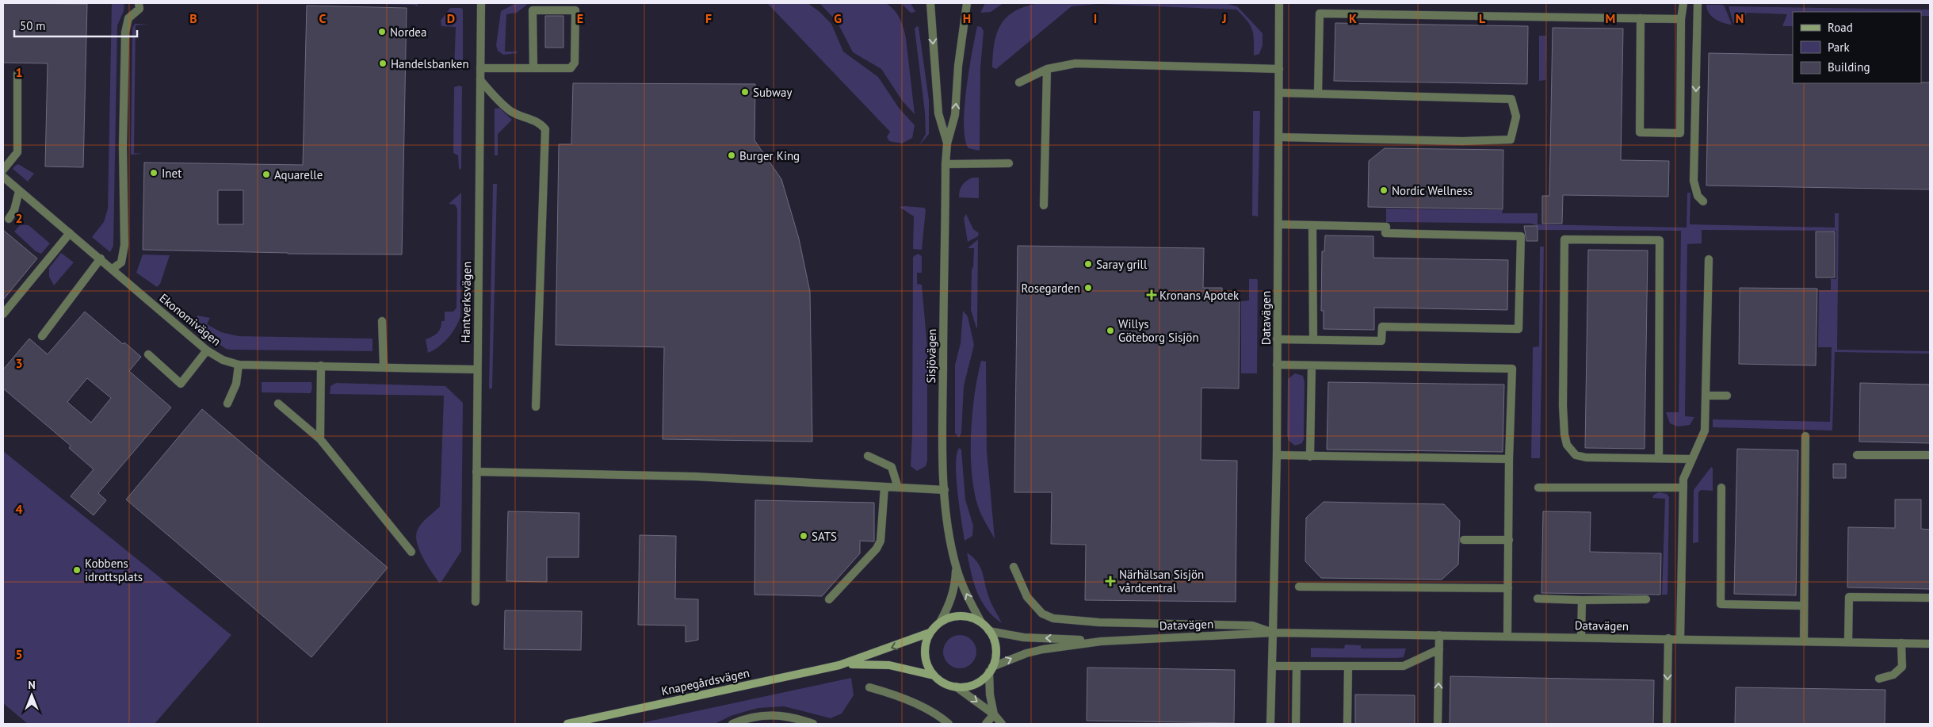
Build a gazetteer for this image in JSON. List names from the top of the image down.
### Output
{
  "streets": {
    "street": [
      "Hantverksvägen",
      "Datavägen",
      "Ekonomivägen",
      "Sisjövägen",
      "Knapegårdsvägen"
    ]
  },
  "crossings": [
    ["Hantverksvägen", "Ekonomivägen"],
    ["Datavägen", "Sisjövägen"],
    ["Datavägen", "Knapegårdsvägen"],
    ["Sisjövägen", "Knapegårdsvägen"]
  ],
  "places": {
    "other": [
      "Nordea",
      "Handelsbanken",
      "Subway",
      "Burger King",
      "Inet",
      "Aquarelle",
      "Nordic Wellness",
      "Saray grill",
      "Rosegarden",
      "Willys Göteborg Sisjön",
      "SATS",
      "Kobbens idrottsplats"
    ],
    "health": ["Kronans Apotek", "Närhälsan Sisjön vårdcentral"]
  },
  "legend": ["Road", "Park", "Building"],
  "scale_bar": "50 m",
  "north": "top",
  "grid": {
    "columns": [
      "B",
      "C",
      "D",
      "E",
      "F",
      "G",
      "H",
      "I",
      "J",
      "K",
      "L",
      "M",
      "N"
    ],
    "rows": [
      "1",
      "2",
      "3",
      "4",
      "5"
    ]
  }
}
